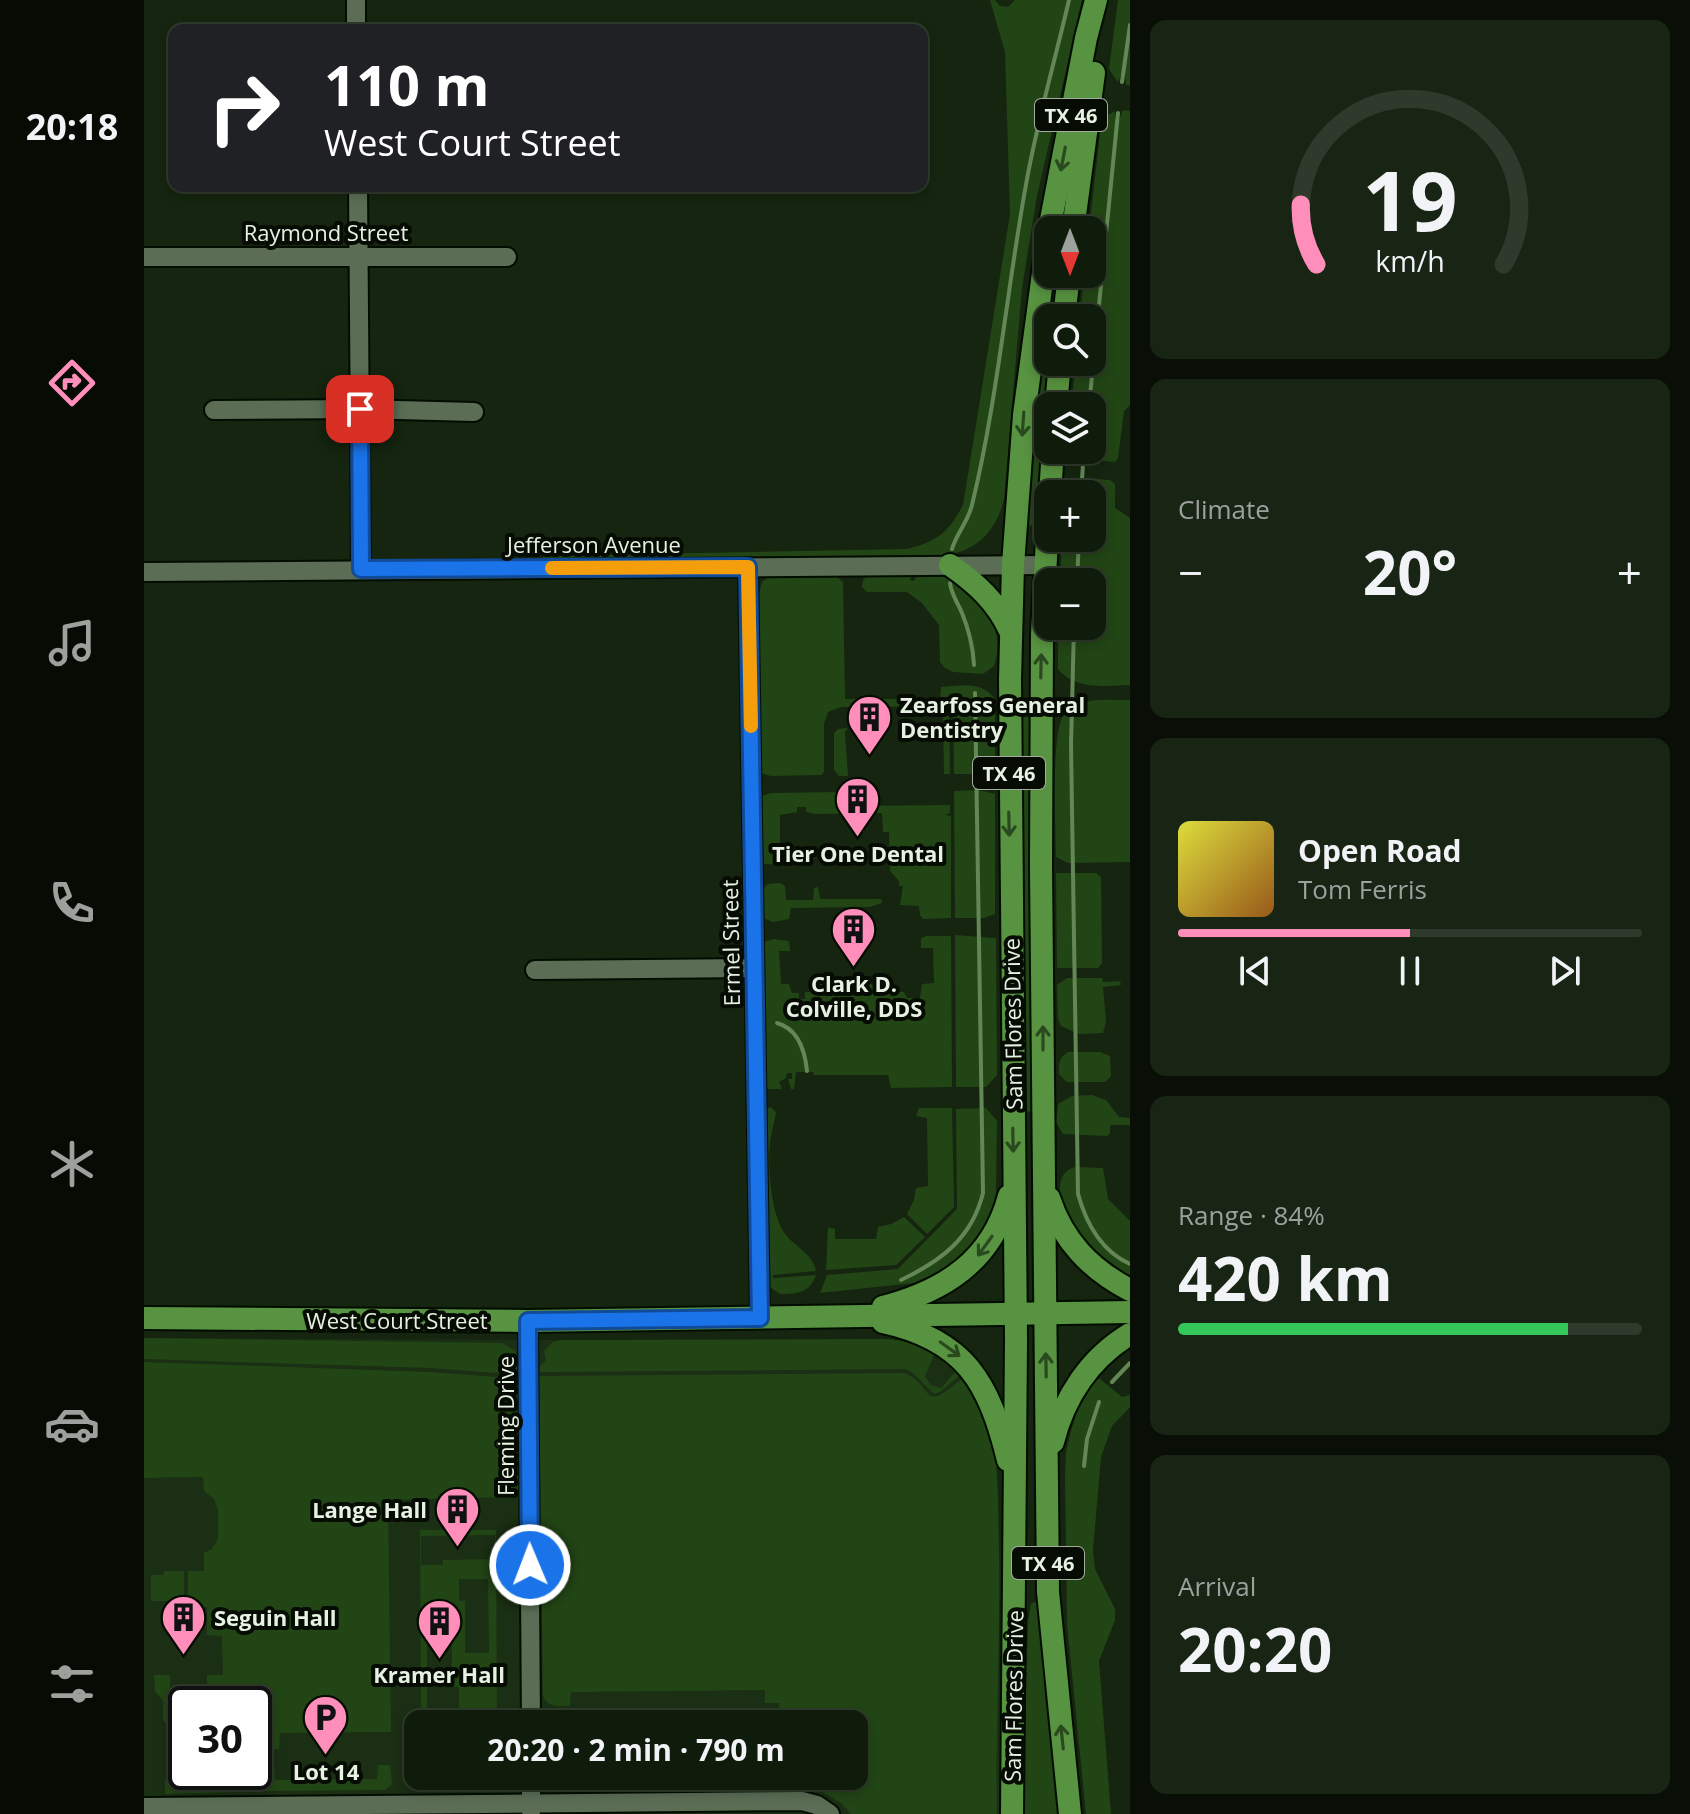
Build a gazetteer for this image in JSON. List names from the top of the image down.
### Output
{
  "streets": {
    "main road": ["TX 46", "Sam Flores Drive", "West Court Street"],
    "street": [
      "Raymond Street",
      "Jefferson Avenue",
      "Ermel Street",
      "Fleming Drive"
    ]
  },
  "crossings": [
    ["Jefferson Avenue", "Ermel Street"],
    ["Jefferson Avenue", "Sam Flores Drive"],
    ["Ermel Street", "West Court Street"],
    ["Sam Flores Drive", "West Court Street"],
    ["West Court Street", "Fleming Drive"]
  ],
  "places": {
    "building": [
      "Zearfoss General Dentistry",
      "Tier One Dental",
      "Clark D. Colville, DDS",
      "Lange Hall",
      "Seguin Hall",
      "Kramer Hall"
    ],
    "parking": ["Lot 14"]
  },
  "north": "bottom",
  "page": {
    "tabs": "20:18",
    "turn": ["110 m", "West Court Street"],
    "map_buttons": ["+", "−"],
    "tile": [
      "Climate",
      ["Range · 84%", "420 km"],
      ["Arrival", "20:20"]
    ],
    "heat": ["−", "20°", "+"],
    "song": ["Open Road", "Tom Ferris"],
    "limit": "30",
    "trip": "20:20 · 2 min · 790 m",
    "gauge": ["19", "km/h"]
  }
}
